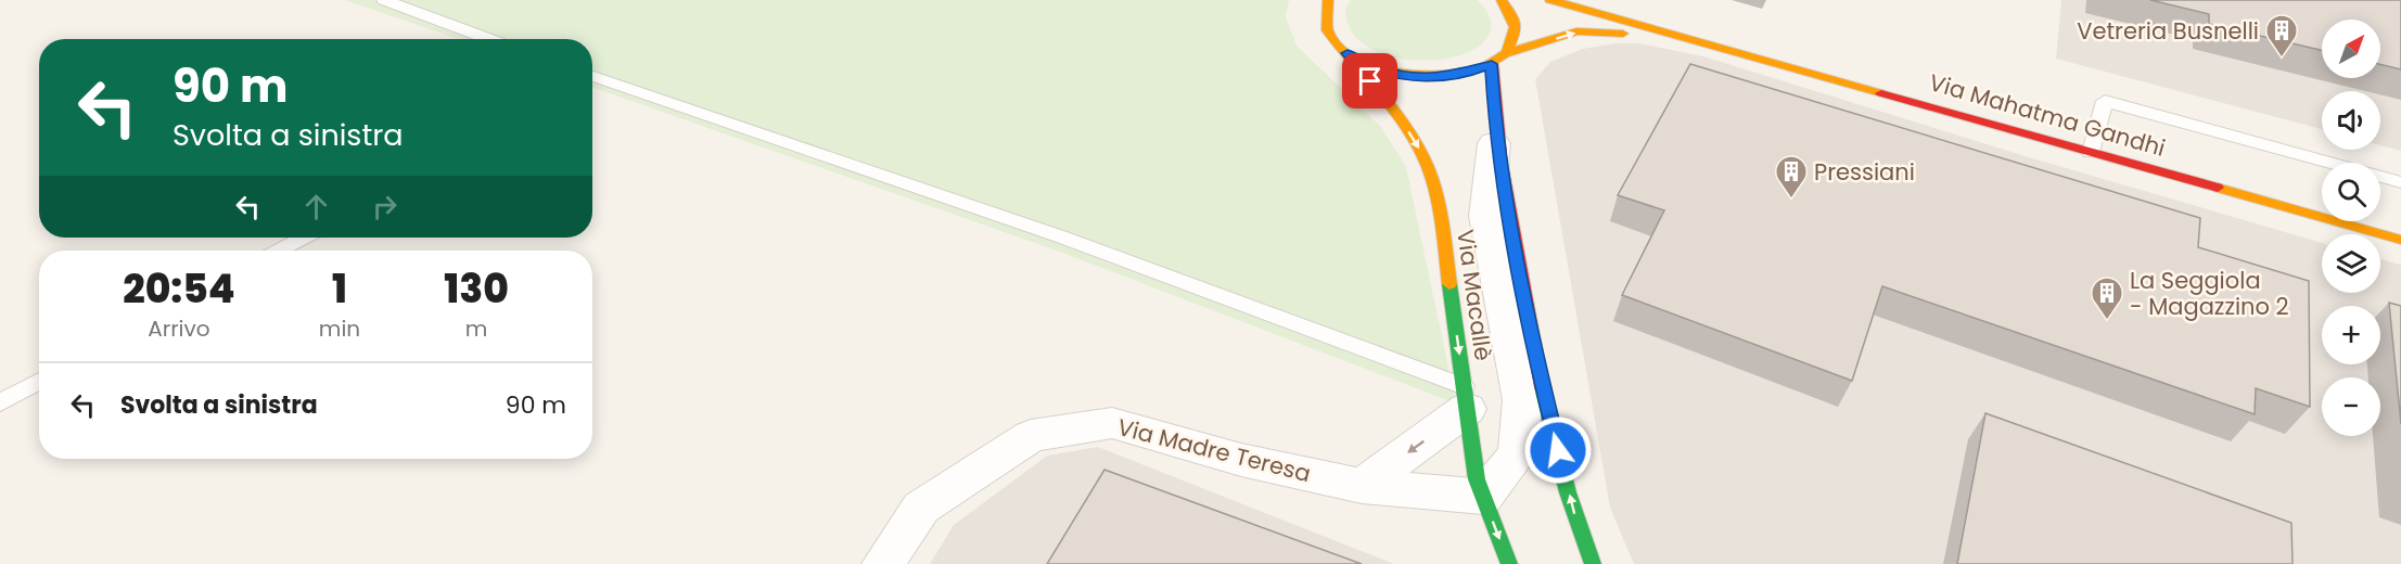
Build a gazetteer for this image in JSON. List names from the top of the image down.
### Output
{
  "streets": {
    "street": ["Via Mahatma Gandhi", "Via Macallè", "Via Madre Teresa"]
  },
  "crossings": [
    ["Via Macallè", "Via Madre Teresa"]
  ],
  "places": {
    "building": ["Vetreria Busnelli", "Pressiani", "La Seggiola - Magazzino 2"]
  },
  "north": "top right",
  "page": {
    "map_buttons": ["+", "−"],
    "turn": ["90 m", "Svolta a sinistra"],
    "eta": [
      "20:54",
      "Arrivo",
      "1",
      "min",
      "130",
      "m"
    ],
    "list": [
      {
        "name": "Svolta a sinistra",
        "value": "90 m"
      }
    ]
  }
}
